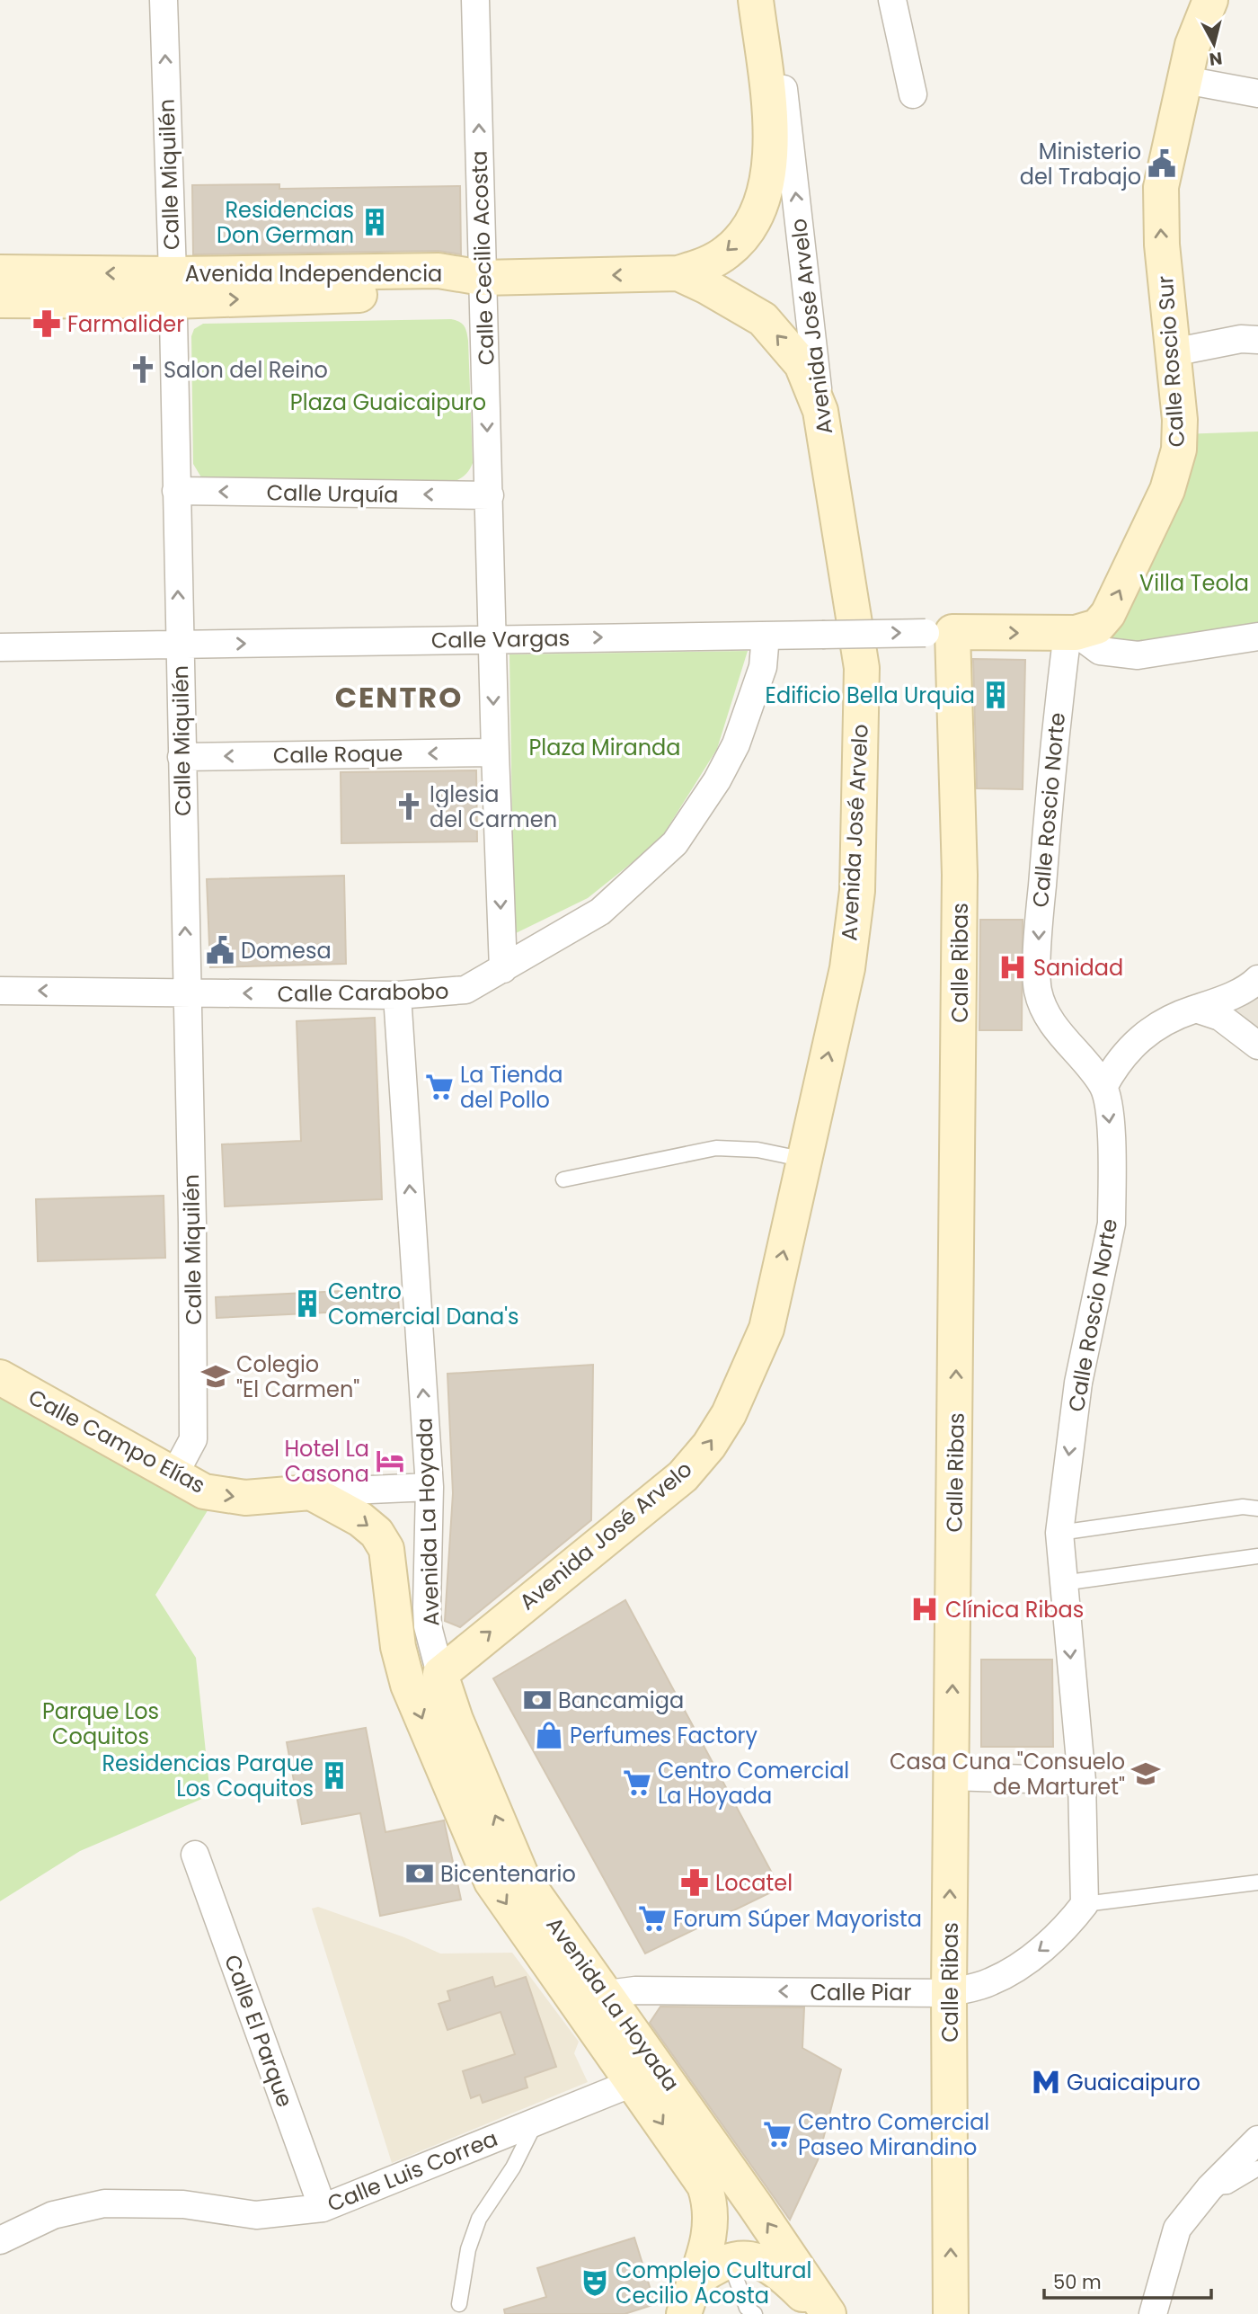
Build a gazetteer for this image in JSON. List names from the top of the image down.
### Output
{
  "streets": {
    "street": [
      "Calle Miquilén",
      "Calle Cecilio Acosta",
      "Avenida Independencia",
      "Avenida José Arvelo",
      "Calle Roscio Sur",
      "Calle Urquía",
      "Calle Vargas",
      "Calle Roque",
      "Calle Roscio Norte",
      "Calle Ribas",
      "Calle Carabobo",
      "Calle Campo Elías",
      "Avenida La Hoyada",
      "Calle Piar",
      "Calle El Parque",
      "Calle Luis Correa"
    ]
  },
  "crossings": [
    ["Calle Miquilén", "Avenida Independencia"],
    ["Calle Miquilén", "Calle Urquía"],
    ["Calle Miquilén", "Calle Vargas"],
    ["Calle Miquilén", "Calle Roque"],
    ["Calle Miquilén", "Calle Carabobo"],
    ["Calle Miquilén", "Calle Campo Elías"],
    ["Calle Cecilio Acosta", "Avenida Independencia"],
    ["Calle Cecilio Acosta", "Calle Urquía"],
    ["Calle Cecilio Acosta", "Calle Vargas"],
    ["Calle Cecilio Acosta", "Calle Roque"],
    ["Calle Cecilio Acosta", "Calle Carabobo"],
    ["Avenida Independencia", "Avenida José Arvelo"],
    ["Avenida José Arvelo", "Avenida La Hoyada"],
    ["Calle Roscio Sur", "Calle Roscio Norte"],
    ["Calle Vargas", "Calle Ribas"],
    ["Calle Vargas", "Calle Carabobo"],
    ["Calle Roscio Norte", "Calle Piar"],
    ["Calle Ribas", "Calle Piar"],
    ["Calle Carabobo", "Avenida La Hoyada"],
    ["Calle Campo Elías", "Avenida La Hoyada"],
    ["Avenida La Hoyada", "Calle Piar"],
    ["Avenida La Hoyada", "Calle Luis Correa"],
    ["Calle El Parque", "Calle Luis Correa"]
  ],
  "one_way": [
    "Calle Miquilén",
    "Calle Roscio Sur",
    "Calle Urquía",
    "Calle Vargas",
    "Calle Roque",
    "Calle Roscio Norte",
    "Calle Ribas",
    "Calle Carabobo",
    "Calle Campo Elías",
    "Calle Piar"
  ],
  "districts": ["CENTRO"],
  "parks": [
    "Plaza Guaicaipuro",
    "Villa Teola",
    "Plaza Miranda",
    "Parque Los Coquitos"
  ],
  "places": {
    "public building": ["Ministerio del Trabajo", "Domesa"],
    "building": [
      "Residencias Don German",
      "Edificio Bella Urquia",
      "Centro Comercial Dana's",
      "Residencias Parque Los Coquitos"
    ],
    "pharmacy": ["Farmalider", "Locatel"],
    "church": ["Salon del Reino", "Iglesia del Carmen"],
    "hospital": ["Sanidad", "Clínica Ribas"],
    "supermarket": [
      "La Tienda del Pollo",
      "Centro Comercial La Hoyada",
      "Forum Súper Mayorista",
      "Centro Comercial Paseo Mirandino"
    ],
    "school or university": ["Colegio \"El Carmen\"", "Casa Cuna \"Consuelo de Marturet\""],
    "hotel": ["Hotel La Casona"],
    "bank": ["Bancamiga", "Bicentenario"],
    "shop": ["Perfumes Factory"],
    "metro station": ["Guaicaipuro"],
    "theatre": ["Complejo Cultural Cecilio Acosta"]
  },
  "scale_bar": "50 m",
  "north": "bottom"
}
